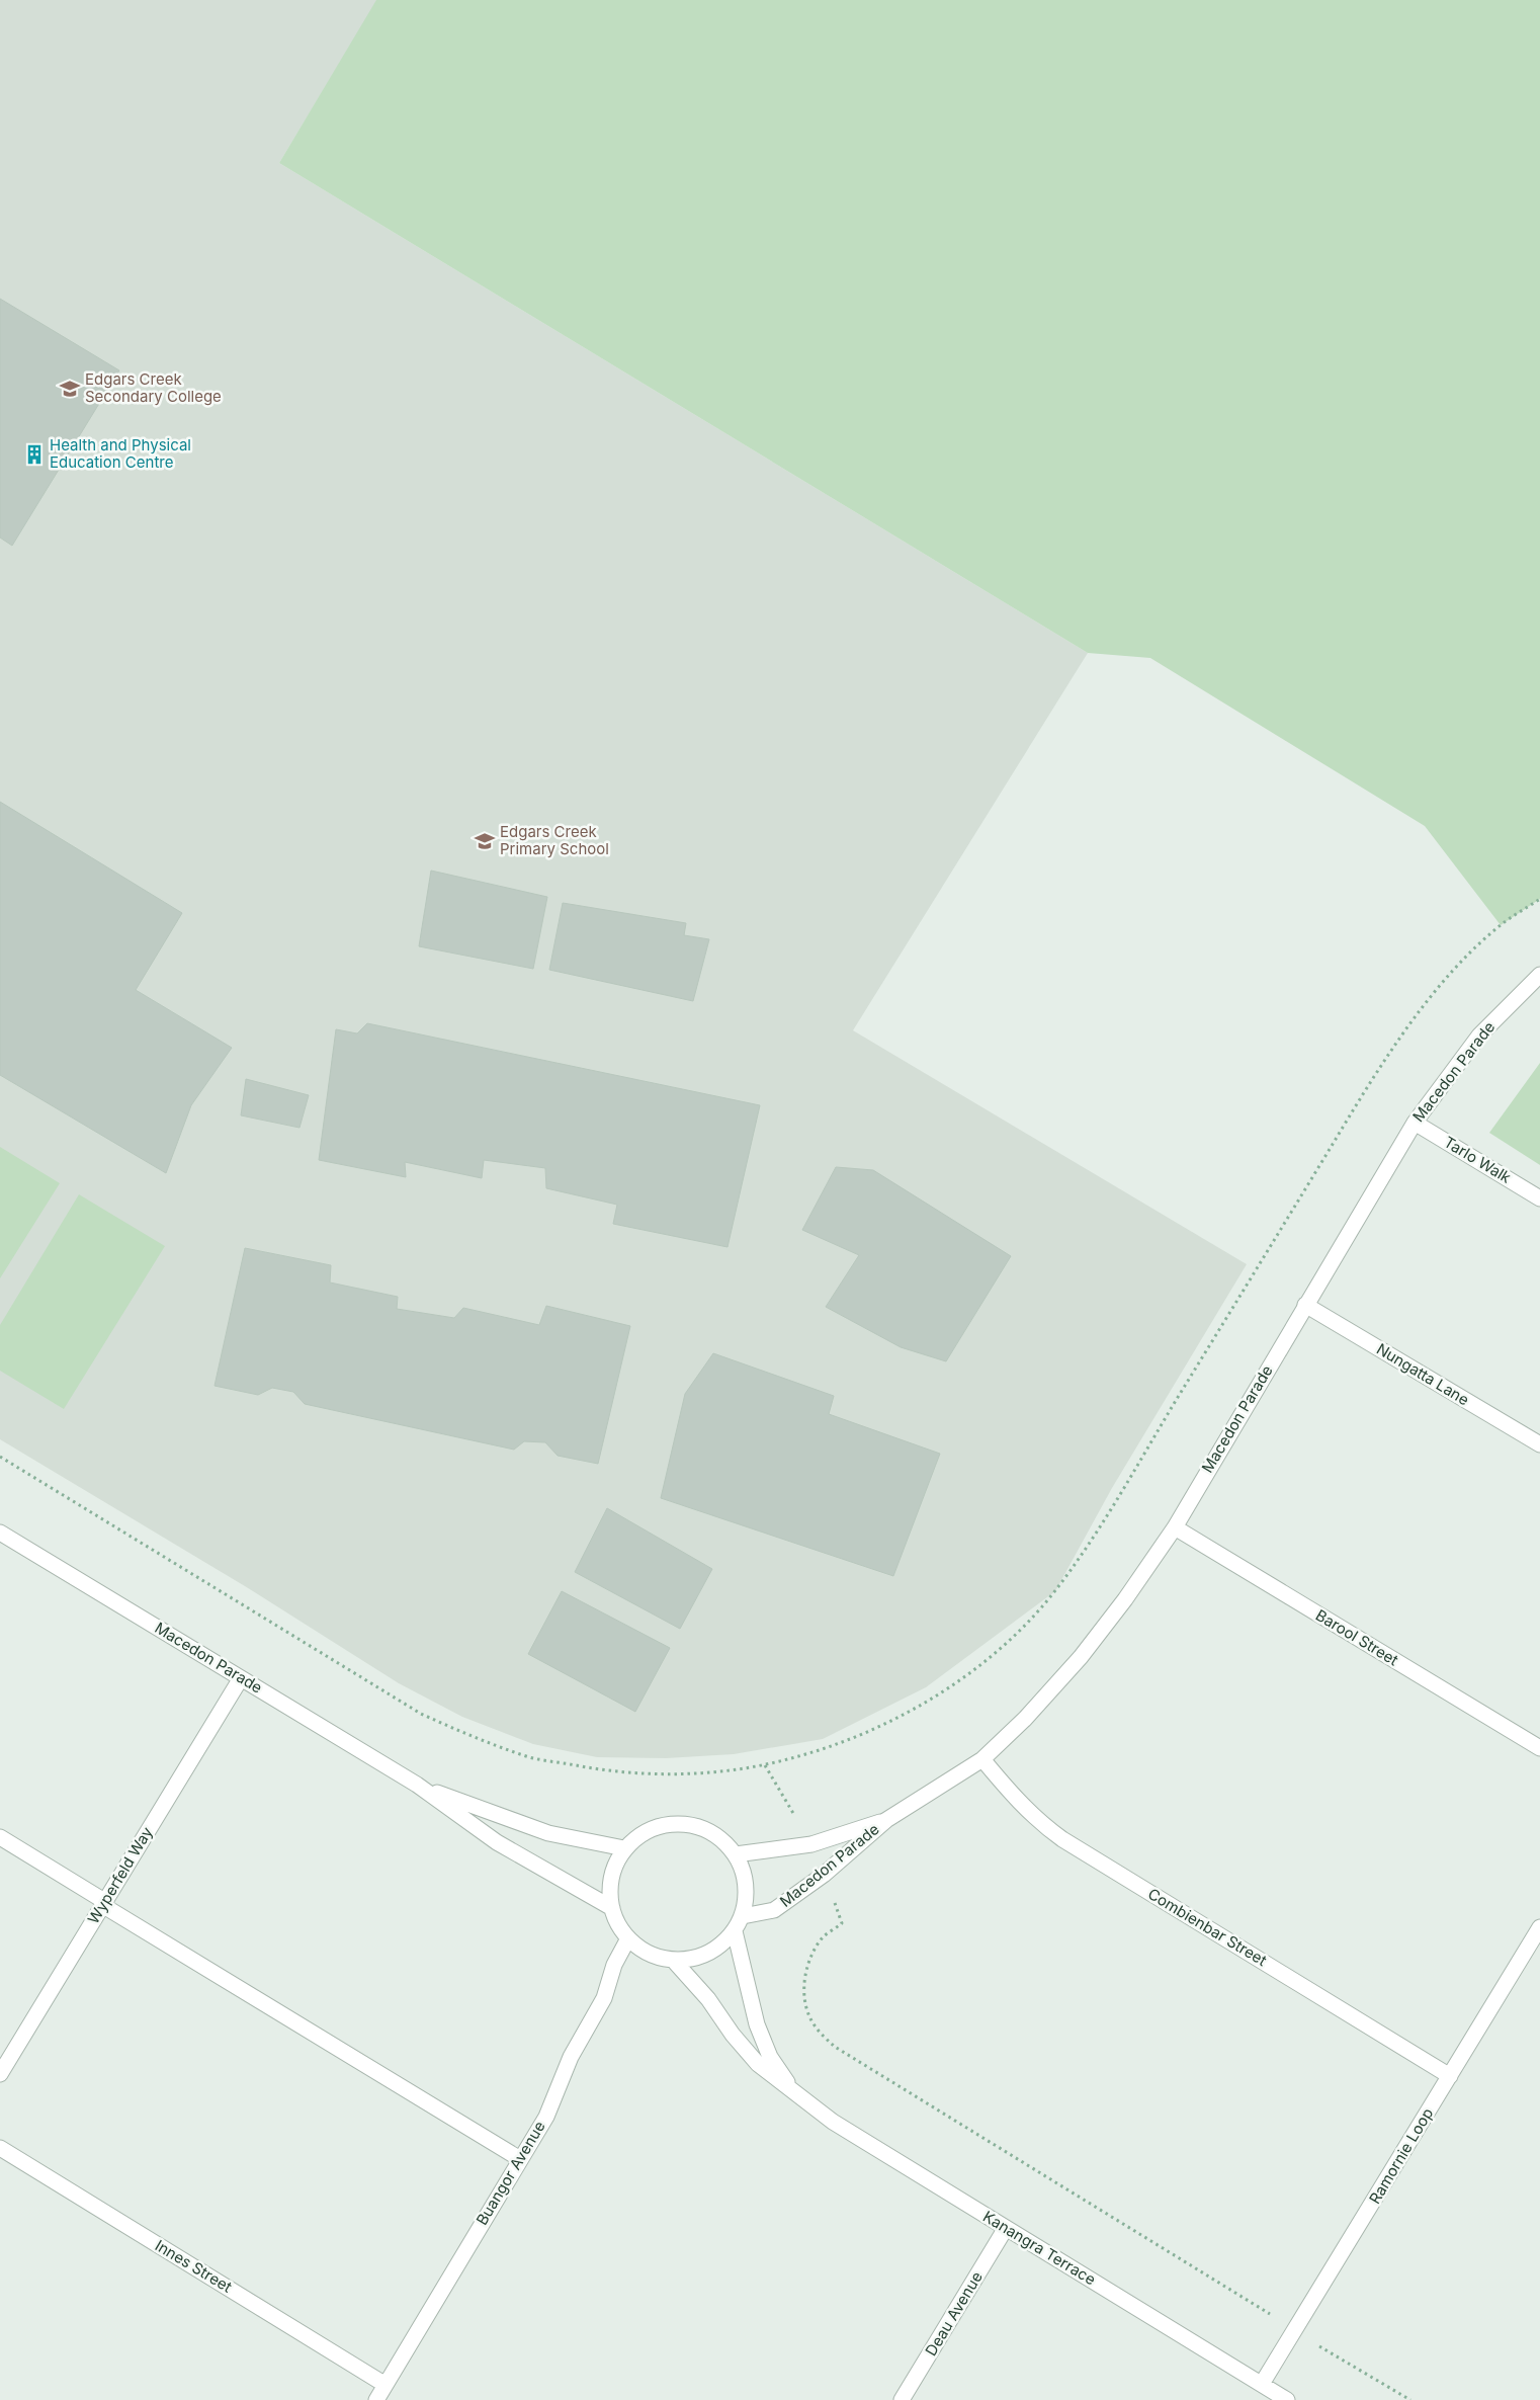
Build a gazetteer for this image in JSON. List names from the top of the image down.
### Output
{
  "streets": {
    "street": [
      "Macedon Parade",
      "Tarlo Walk",
      "Nungatta Lane",
      "Barool Street",
      "Wyperfeld Way",
      "Combienbar Street",
      "Ramornie Loop",
      "Buangor Avenue",
      "Kanangra Terrace",
      "Innes Street",
      "Deau Avenue"
    ]
  },
  "crossings": [
    ["Macedon Parade", "Tarlo Walk"],
    ["Macedon Parade", "Nungatta Lane"],
    ["Macedon Parade", "Barool Street"],
    ["Macedon Parade", "Wyperfeld Way"],
    ["Macedon Parade", "Combienbar Street"],
    ["Macedon Parade", "Buangor Avenue"],
    ["Macedon Parade", "Kanangra Terrace"],
    ["Combienbar Street", "Ramornie Loop"],
    ["Ramornie Loop", "Kanangra Terrace"],
    ["Buangor Avenue", "Kanangra Terrace"],
    ["Buangor Avenue", "Innes Street"],
    ["Kanangra Terrace", "Deau Avenue"]
  ],
  "places": {
    "school or university": ["Edgars Creek Secondary College", "Edgars Creek Primary School"],
    "building": ["Health and Physical Education Centre"]
  }
}
